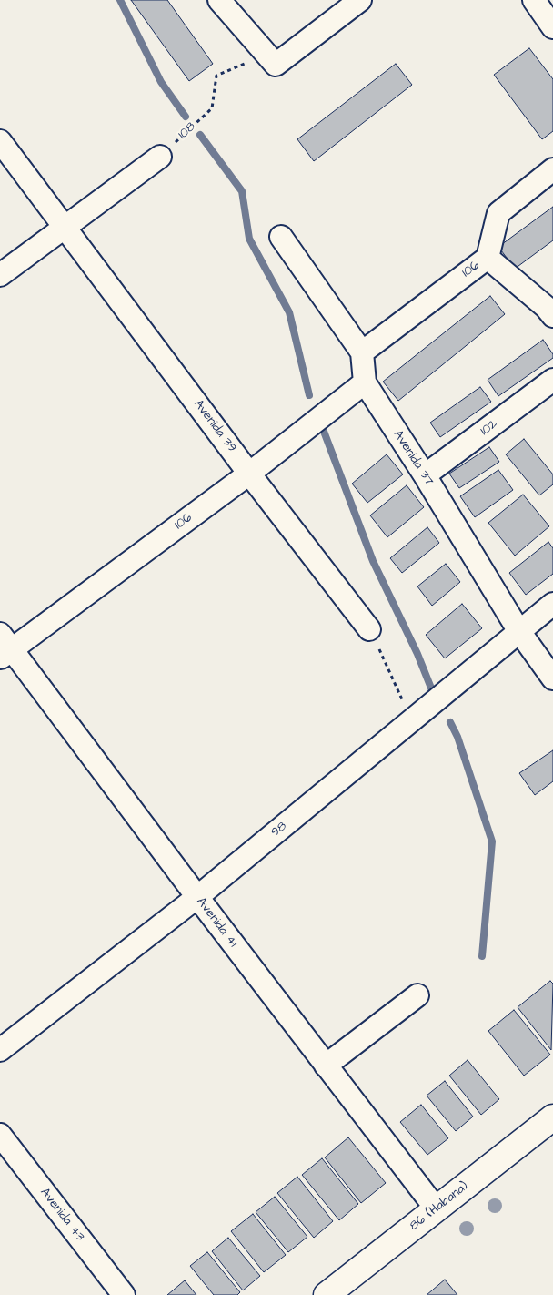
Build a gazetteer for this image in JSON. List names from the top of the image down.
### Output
{
  "streets": {
    "main road": ["86 (Habana)"],
    "street": [
      "106",
      "Avenida 39",
      "102",
      "Avenida 37",
      "98",
      "Avenida 41",
      "Avenida 43"
    ],
    "path": ["108"]
  },
  "crossings": [
    ["106", "Avenida 39"],
    ["106", "Avenida 37"],
    ["106", "Avenida 41"],
    ["102", "Avenida 37"],
    ["Avenida 37", "98"],
    ["98", "Avenida 41"],
    ["Avenida 41", "86 (Habana)"]
  ]
}
